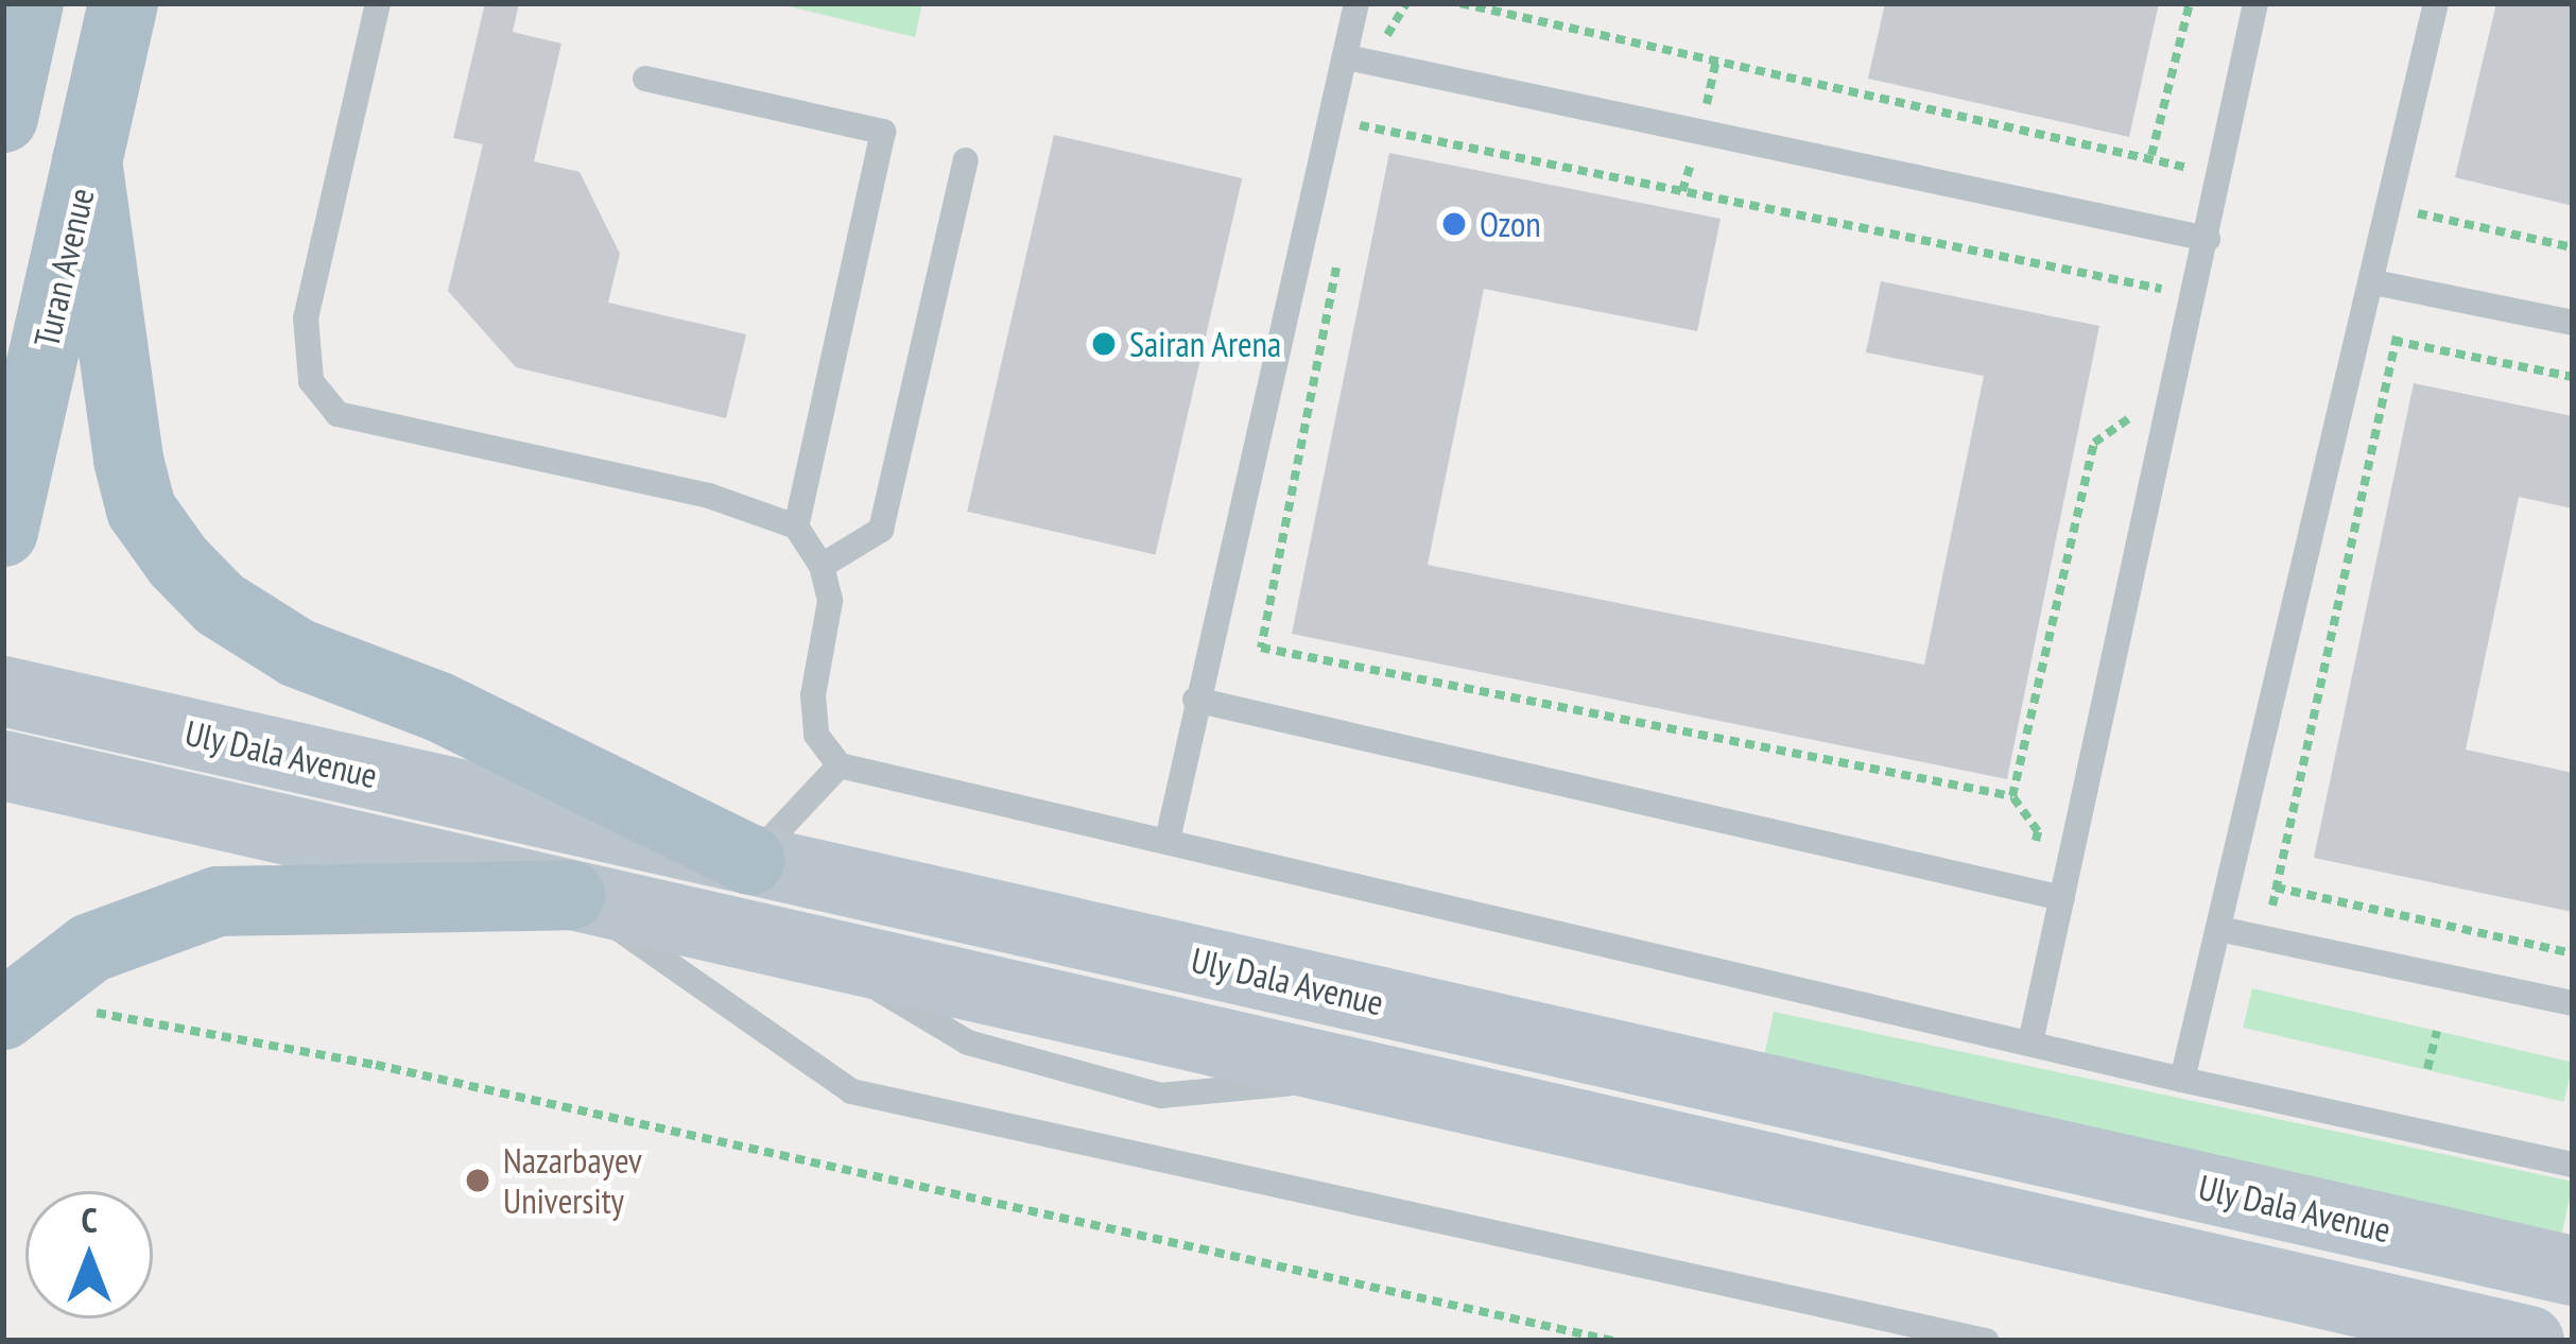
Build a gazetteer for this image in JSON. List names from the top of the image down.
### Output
{
  "streets": {
    "main road": ["Turan Avenue", "Uly Dala Avenue"]
  },
  "places": ["Ozon", "Sairan Arena", "Nazarbayev University"],
  "north": "top"
}
